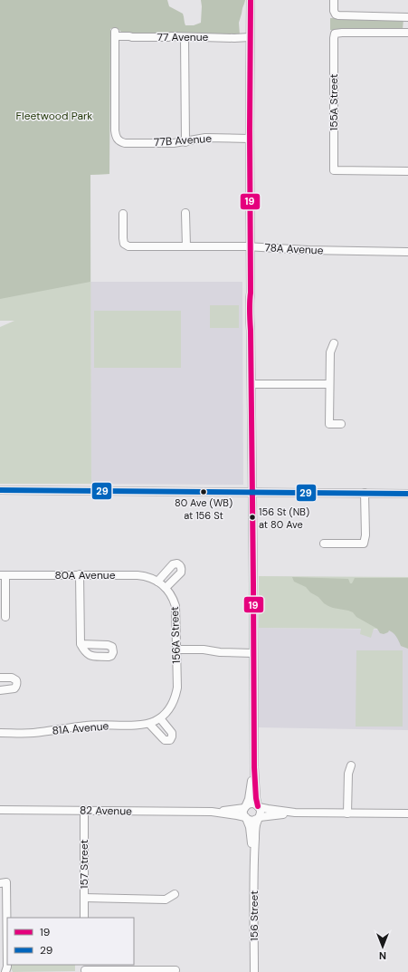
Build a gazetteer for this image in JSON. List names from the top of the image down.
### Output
{
  "streets": {
    "street": [
      "77 Avenue",
      "155A Street",
      "77B Avenue",
      "78A Avenue",
      "80A Avenue",
      "156A Street",
      "81A Avenue",
      "82 Avenue",
      "157 Street",
      "156 Street"
    ]
  },
  "crossings": [
    ["77 Avenue", "77B Avenue"],
    ["80A Avenue", "156A Street"],
    ["156A Street", "81A Avenue"],
    ["82 Avenue", "157 Street"],
    ["82 Avenue", "156 Street"]
  ],
  "parks": ["Fleetwood Park"],
  "places": ["80 Ave (WB) at 156 St", "156 St (NB) at 80 Ave"],
  "lines": ["transit line 19", "transit line 29"],
  "legend": ["19", "29"],
  "north": "bottom"
}
